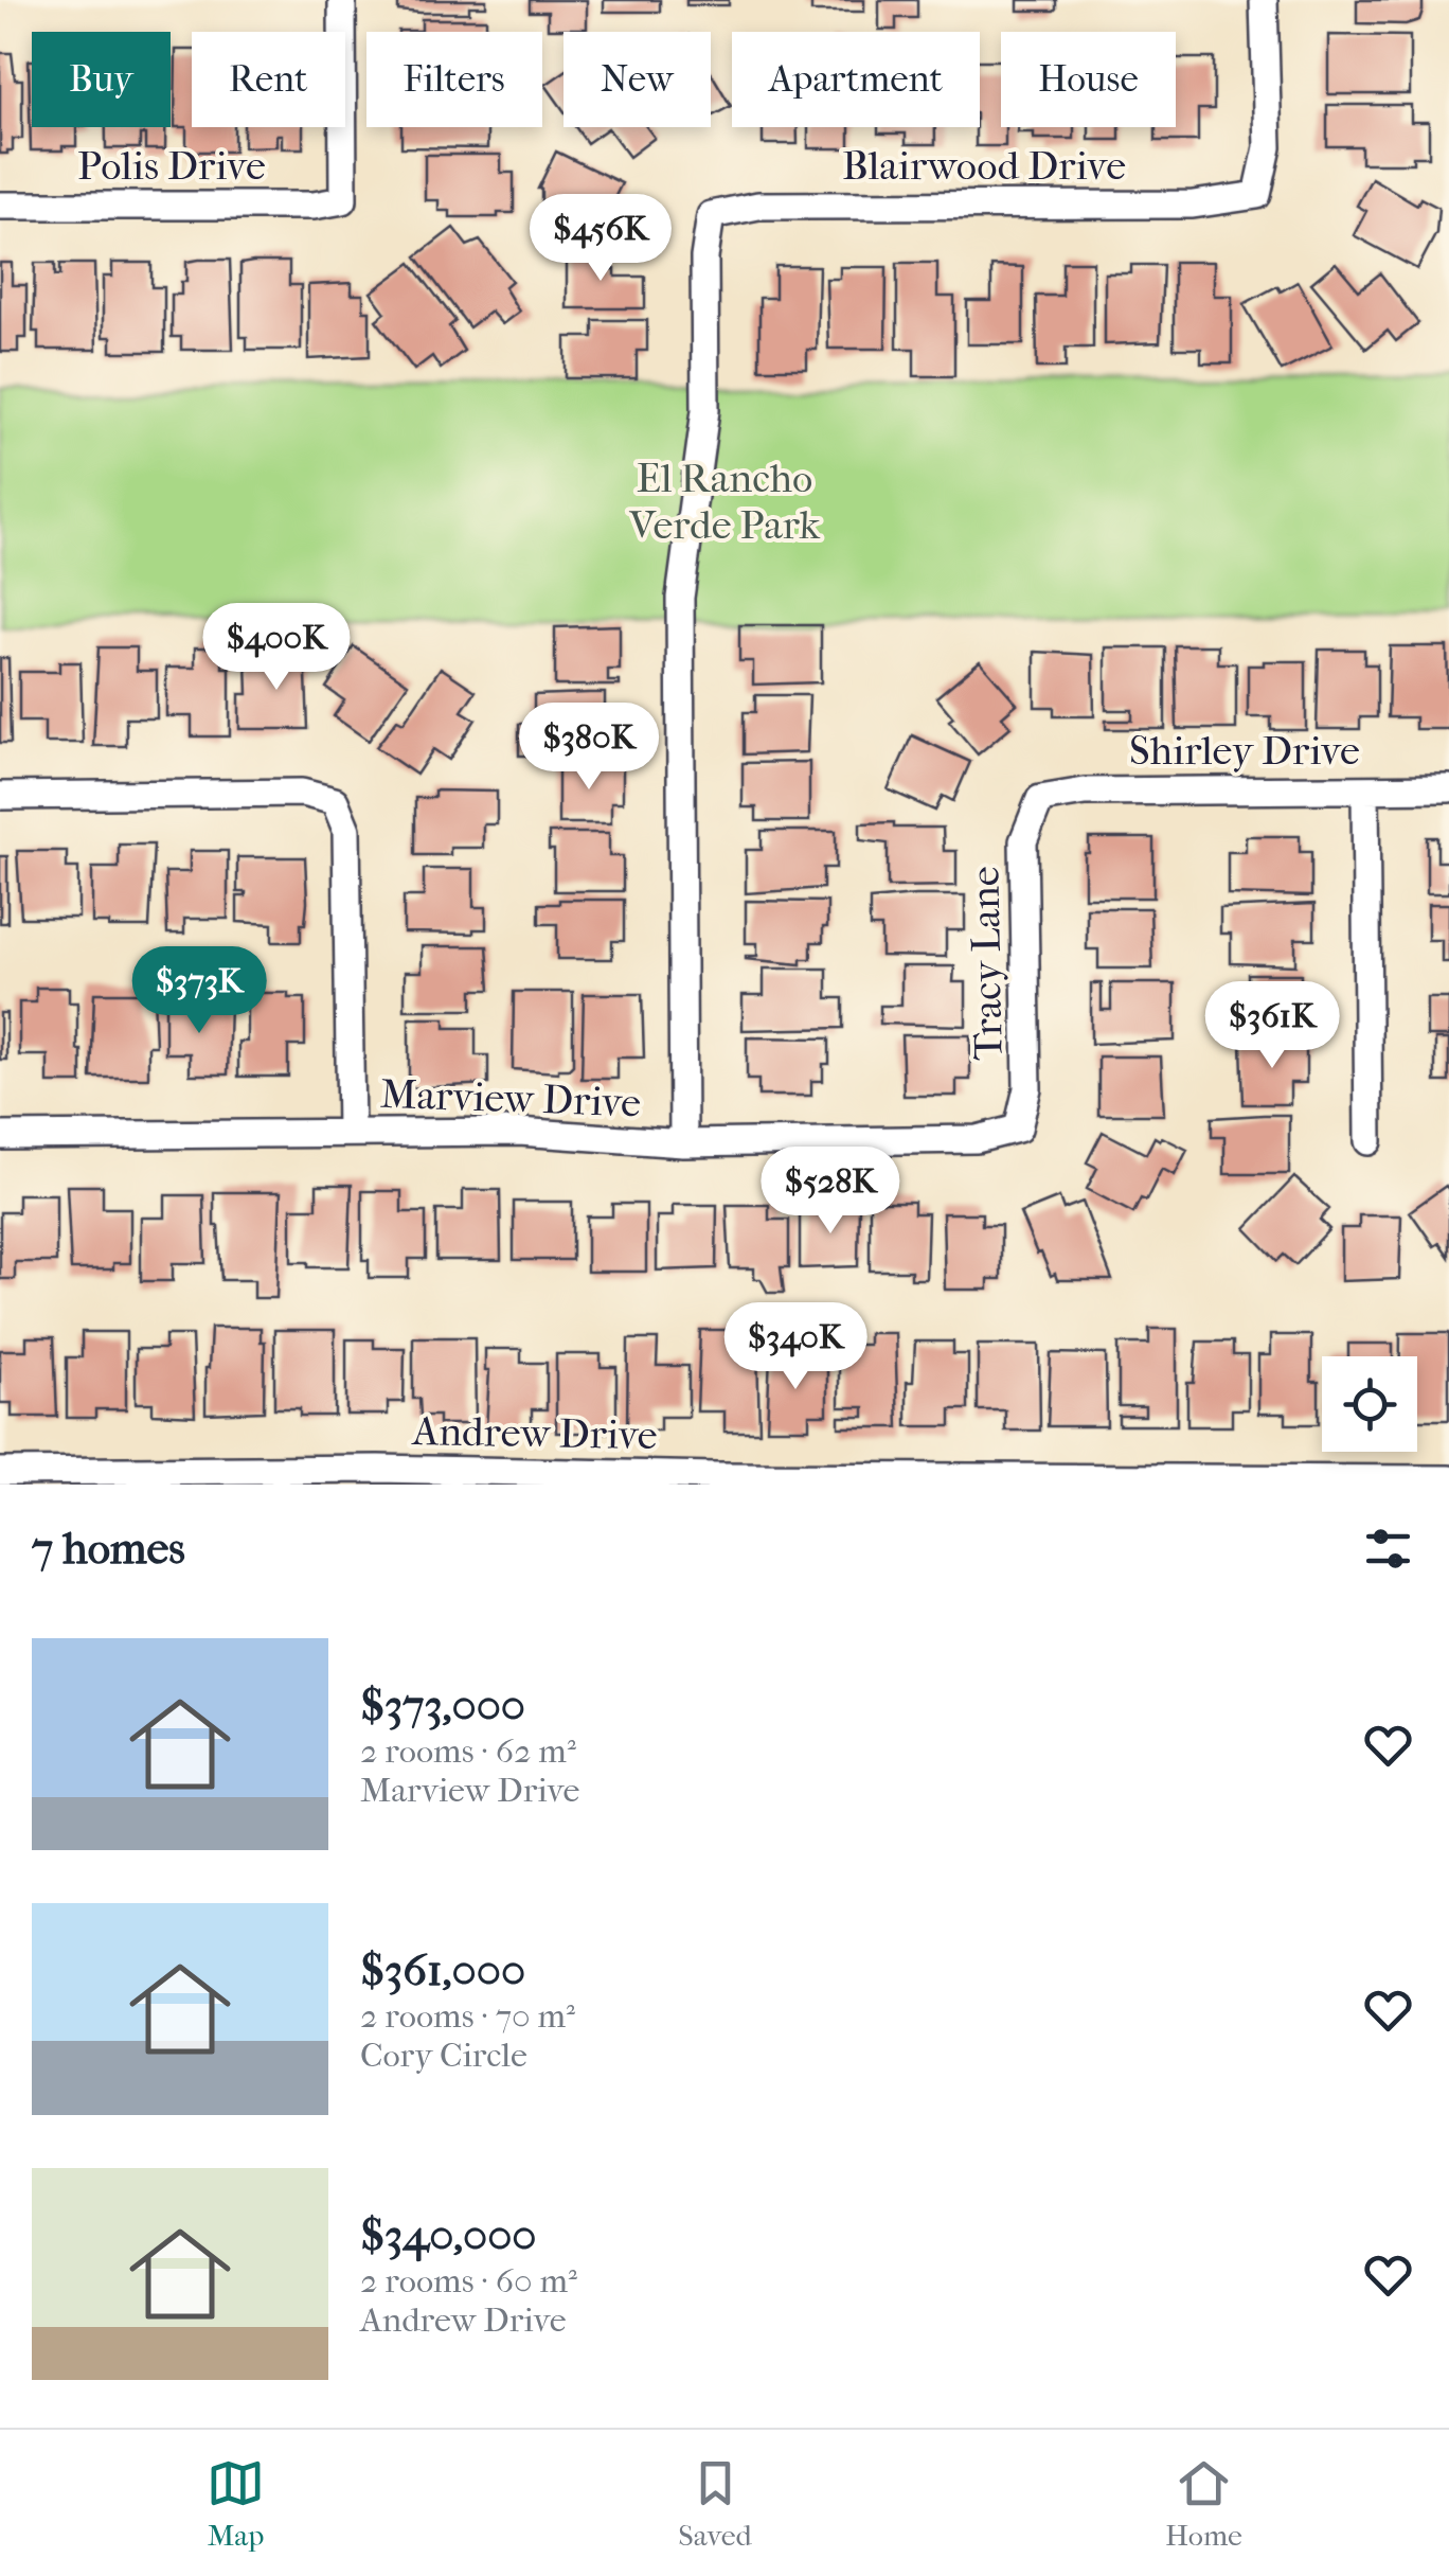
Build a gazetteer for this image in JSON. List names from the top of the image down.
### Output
{
  "streets": {
    "street": [
      "Polis Drive",
      "Blairwood Drive",
      "Shirley Drive",
      "Tracy Lane",
      "Marview Drive",
      "Andrew Drive"
    ]
  },
  "crossings": [
    ["Blairwood Drive", "Marview Drive"],
    ["Shirley Drive", "Tracy Lane"],
    ["Tracy Lane", "Marview Drive"]
  ],
  "parks": ["El Rancho Verde Park"],
  "page": {
    "chip": [
      "Buy",
      "Rent",
      "Filters",
      "New",
      "Apartment",
      "House"
    ],
    "price": [
      "$456K",
      "$400K",
      "$380K",
      "$373K",
      "$361K",
      "$528K",
      "$340K"
    ],
    "heading": "7 homes",
    "list": [
      {
        "name": "$373,000",
        "note": "2 rooms · 62 m² · Marview Drive"
      },
      {
        "name": "$361,000",
        "note": "2 rooms · 70 m² · Cory Circle"
      },
      {
        "name": "$340,000",
        "note": "2 rooms · 60 m² · Andrew Drive"
      }
    ],
    "tabs": ["Map", "Saved", "Home"]
  }
}
